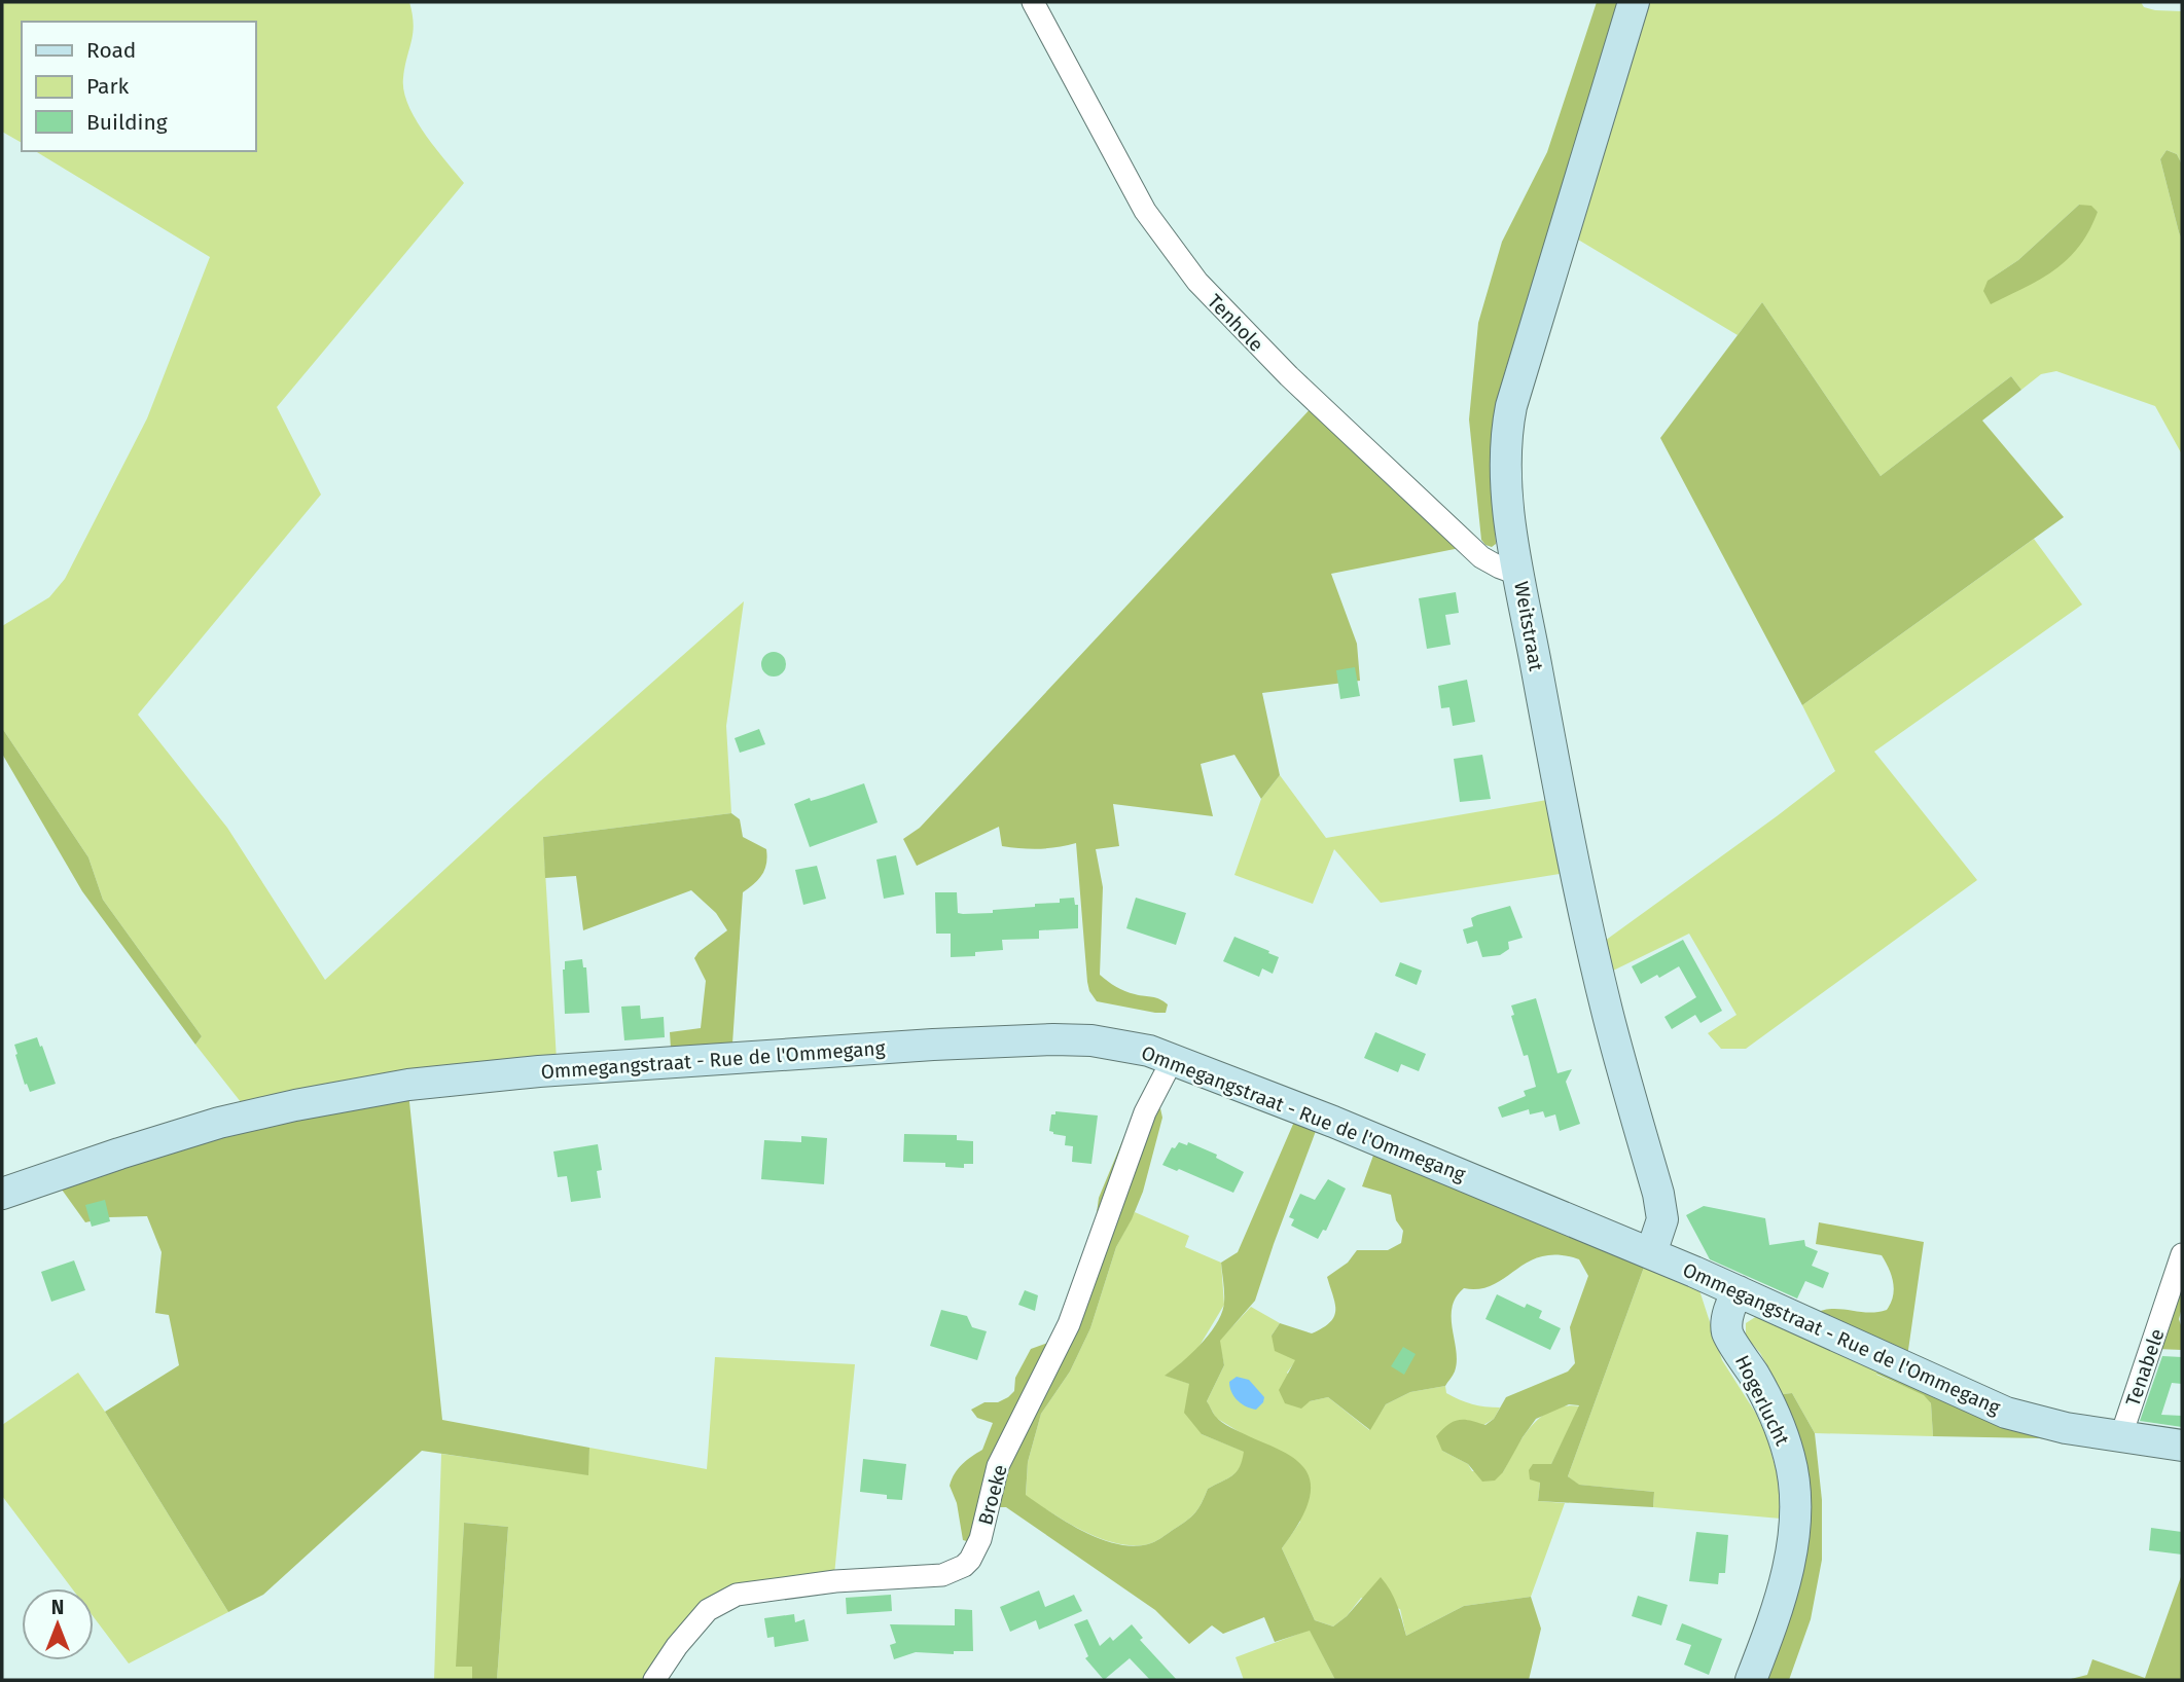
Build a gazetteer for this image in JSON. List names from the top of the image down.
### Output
{
  "streets": {
    "main road": ["Weitstraat", "Ommegangstraat - Rue de l'Ommegang", "Hogerlucht"],
    "street": ["Tenhole", "Tenabele", "Broeke"]
  },
  "crossings": [
    ["Tenhole", "Weitstraat"],
    ["Weitstraat", "Ommegangstraat - Rue de l'Ommegang"],
    ["Ommegangstraat - Rue de l'Ommegang", "Tenabele"],
    ["Ommegangstraat - Rue de l'Ommegang", "Hogerlucht"],
    ["Ommegangstraat - Rue de l'Ommegang", "Broeke"]
  ],
  "legend": ["Road", "Park", "Building"],
  "north": "top"
}
